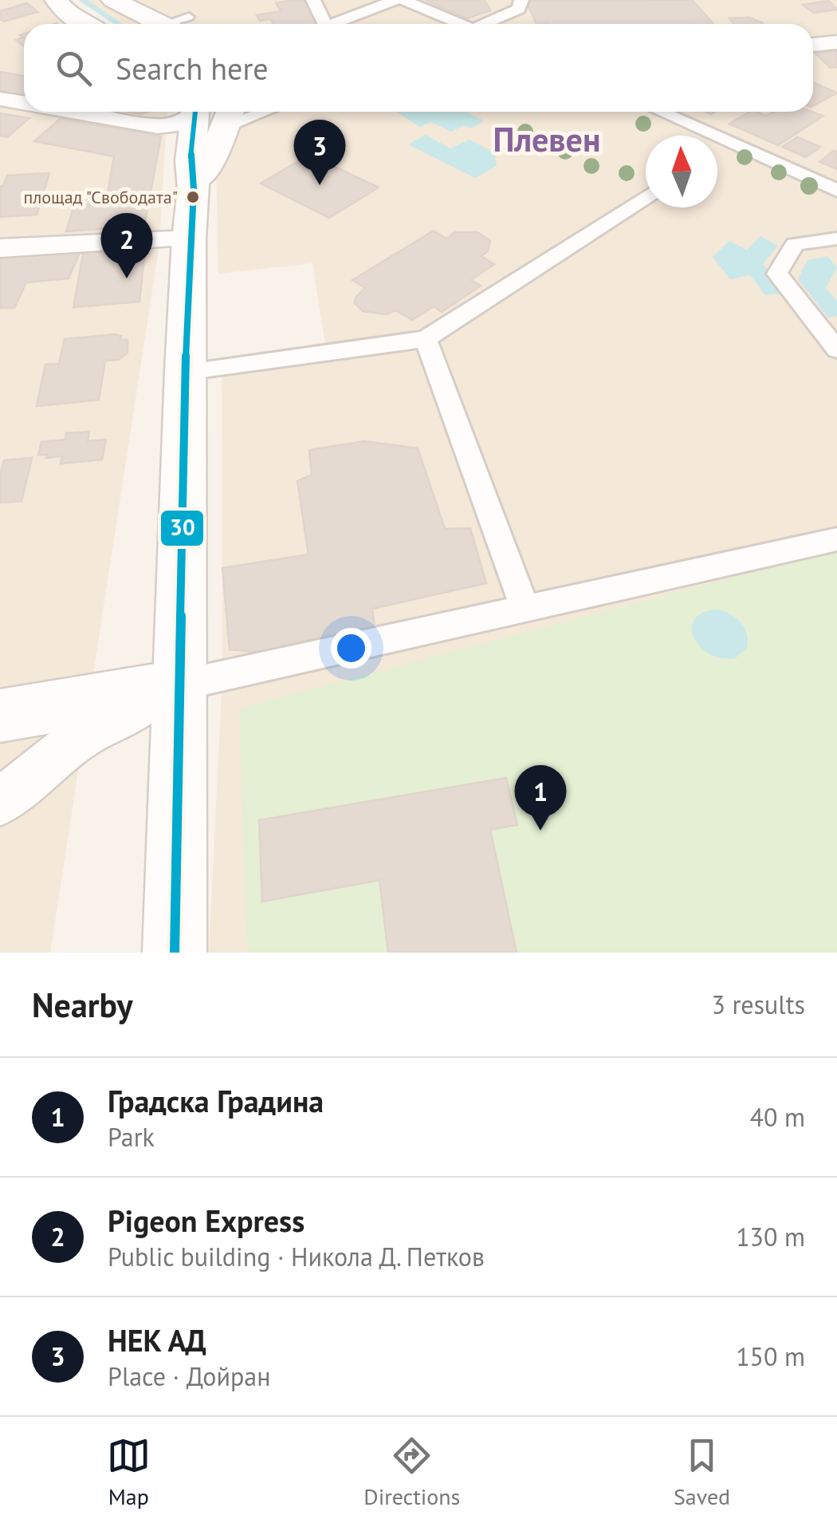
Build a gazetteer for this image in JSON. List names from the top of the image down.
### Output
{
  "districts": ["Плевен"],
  "places": ["площад \"Свободата\""],
  "lines": ["transit line 30"],
  "north": "top",
  "page": {
    "search": "Search here",
    "pins": ["3", "2", "1"],
    "heading": ["Nearby", "3 results"],
    "list": [
      {
        "mark": "1",
        "name": "Градска Градина",
        "note": "Park",
        "value": "40 m"
      },
      {
        "mark": "2",
        "name": "Pigeon Express",
        "note": "Public building · Никола Д. Петков",
        "value": "130 m"
      },
      {
        "mark": "3",
        "name": "НЕК АД",
        "note": "Place · Дойран",
        "value": "150 m"
      }
    ],
    "nav": ["Map", "Directions", "Saved"]
  }
}
